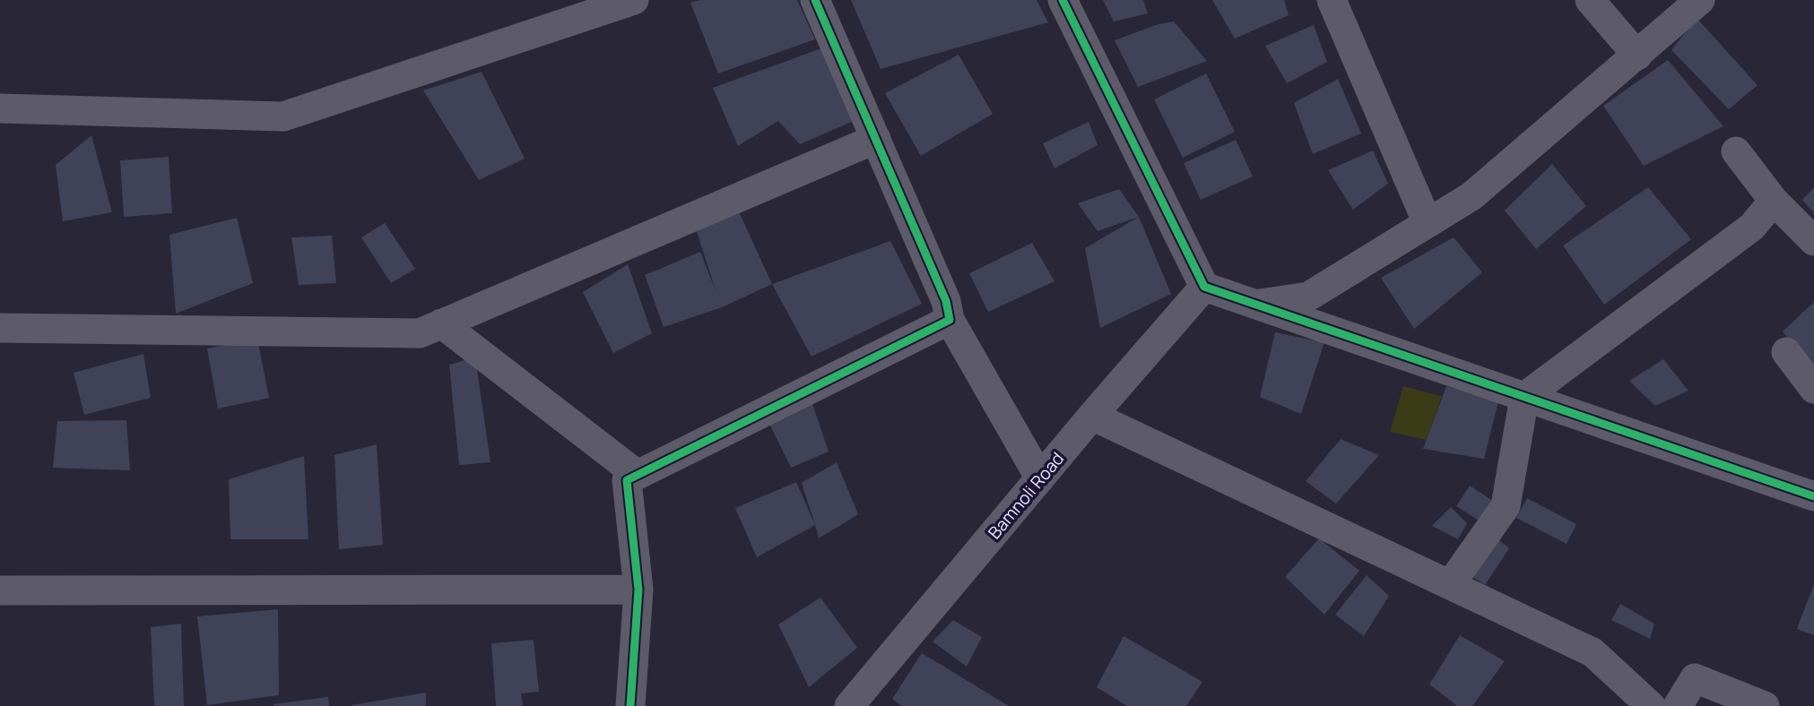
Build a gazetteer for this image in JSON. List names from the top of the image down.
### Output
{
  "streets": {
    "street": ["Bamnoli Road"]
  }
}
